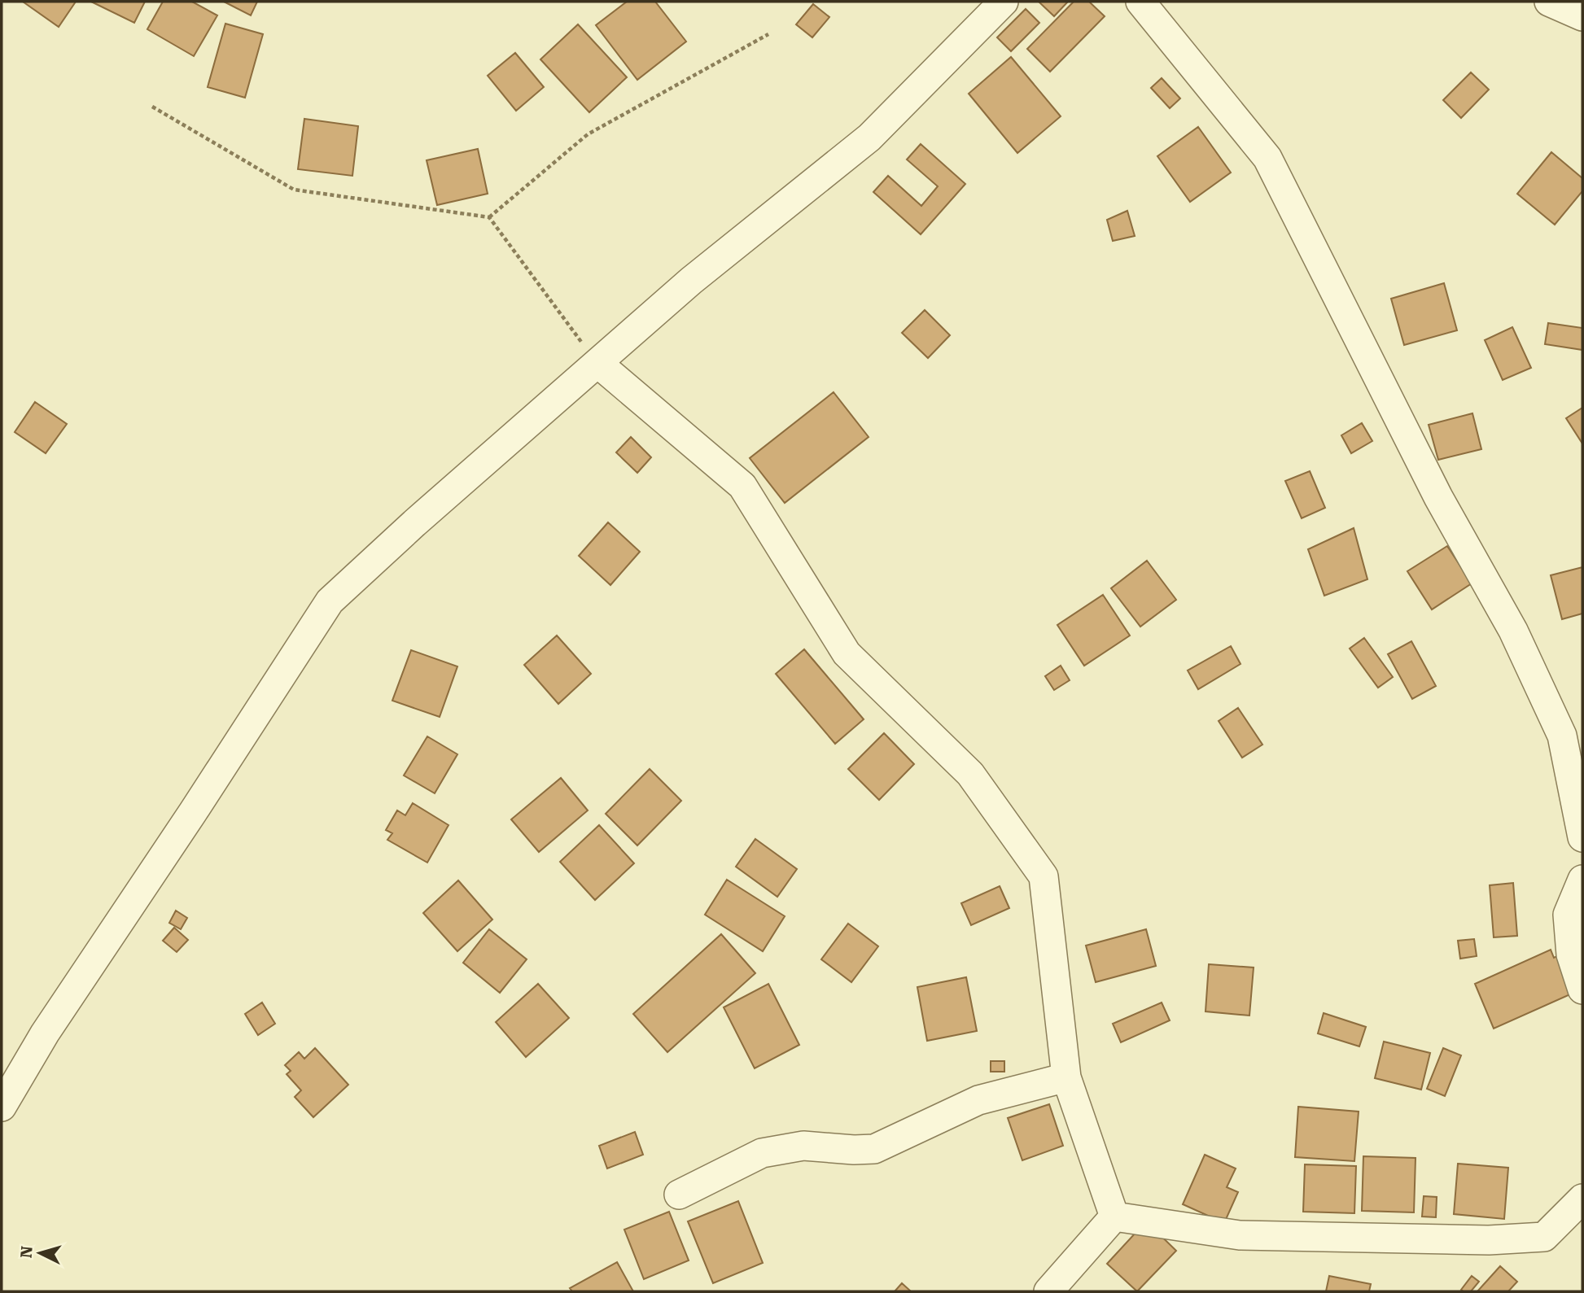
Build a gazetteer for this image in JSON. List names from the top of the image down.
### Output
{
  "north": "left"
}
